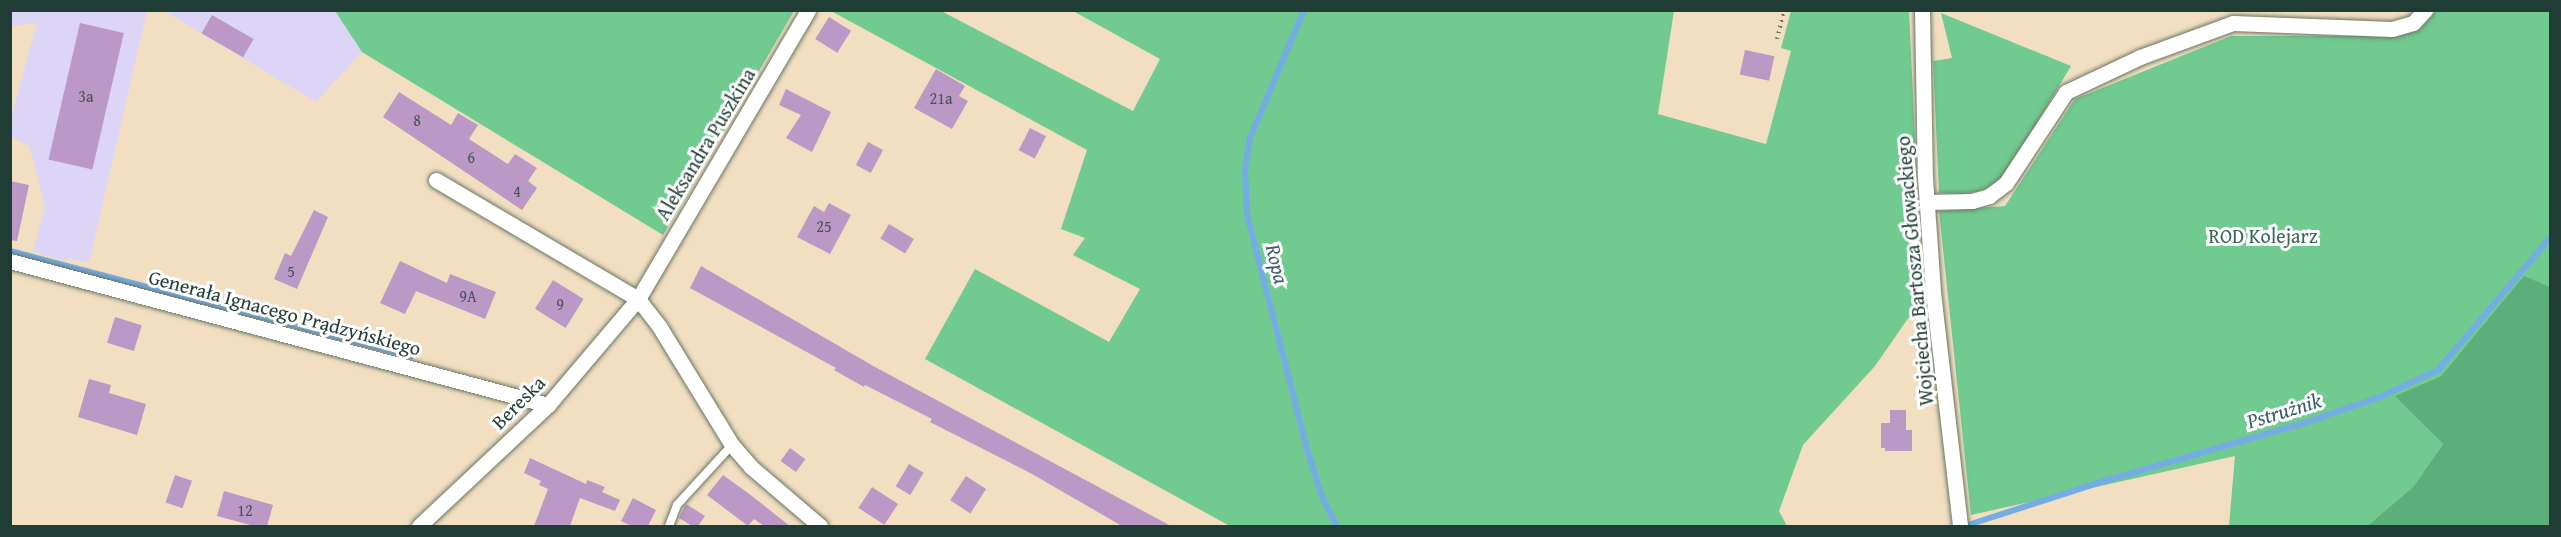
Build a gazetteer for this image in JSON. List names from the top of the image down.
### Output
{
  "streets": {
    "street": [
      "Aleksandra Puszkina",
      "Wojciecha Bartosza Głowackiego",
      "Generała Ignacego Prądzyńskiego",
      "Bereska"
    ]
  },
  "crossings": [
    ["Aleksandra Puszkina", "Bereska"],
    ["Generała Ignacego Prądzyńskiego", "Bereska"]
  ],
  "water": ["Ropa", "Pstrużnik"],
  "parks": ["ROD Kolejarz"],
  "house_numbers": [
    "3a",
    "21a",
    "8",
    "6",
    "4",
    "25",
    "5",
    "9A",
    "9",
    "12"
  ]
}
